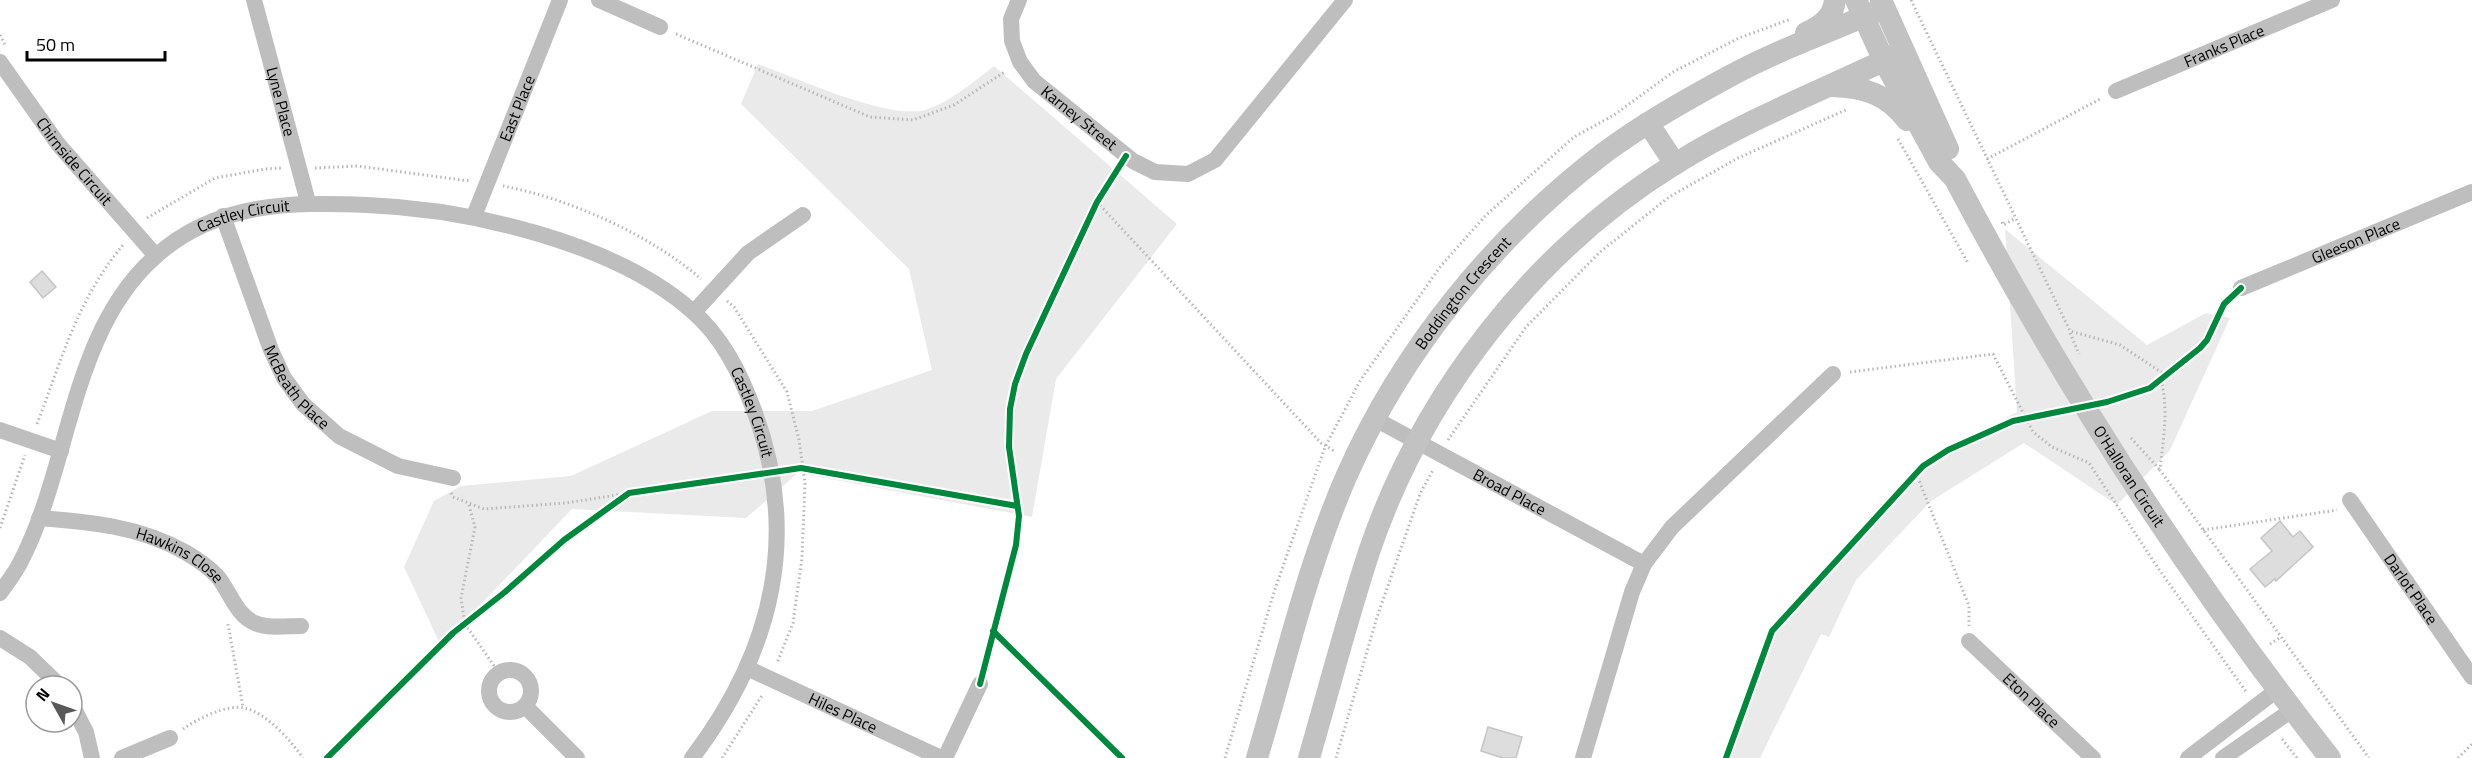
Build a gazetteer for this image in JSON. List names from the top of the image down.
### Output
{
  "streets": {
    "street": [
      "Franks Place",
      "Lyne Place",
      "East Place",
      "Karney Street",
      "Chirnside Circuit",
      "Castley Circuit",
      "Gleeson Place",
      "Boddington Crescent",
      "McBeath Place",
      "O'Halloran Circuit",
      "Broad Place",
      "Hawkins Close",
      "Darlot Place",
      "Eton Place",
      "Hiles Place"
    ]
  },
  "crossings": [
    ["Lyne Place", "Castley Circuit"],
    ["East Place", "Castley Circuit"],
    ["Chirnside Circuit", "Castley Circuit"],
    ["Castley Circuit", "McBeath Place"],
    ["Castley Circuit", "Hawkins Close"],
    ["Castley Circuit", "Hiles Place"],
    ["Boddington Crescent", "O'Halloran Circuit"],
    ["Boddington Crescent", "Broad Place"]
  ],
  "scale_bar": "50 m",
  "north": "top left"
}
